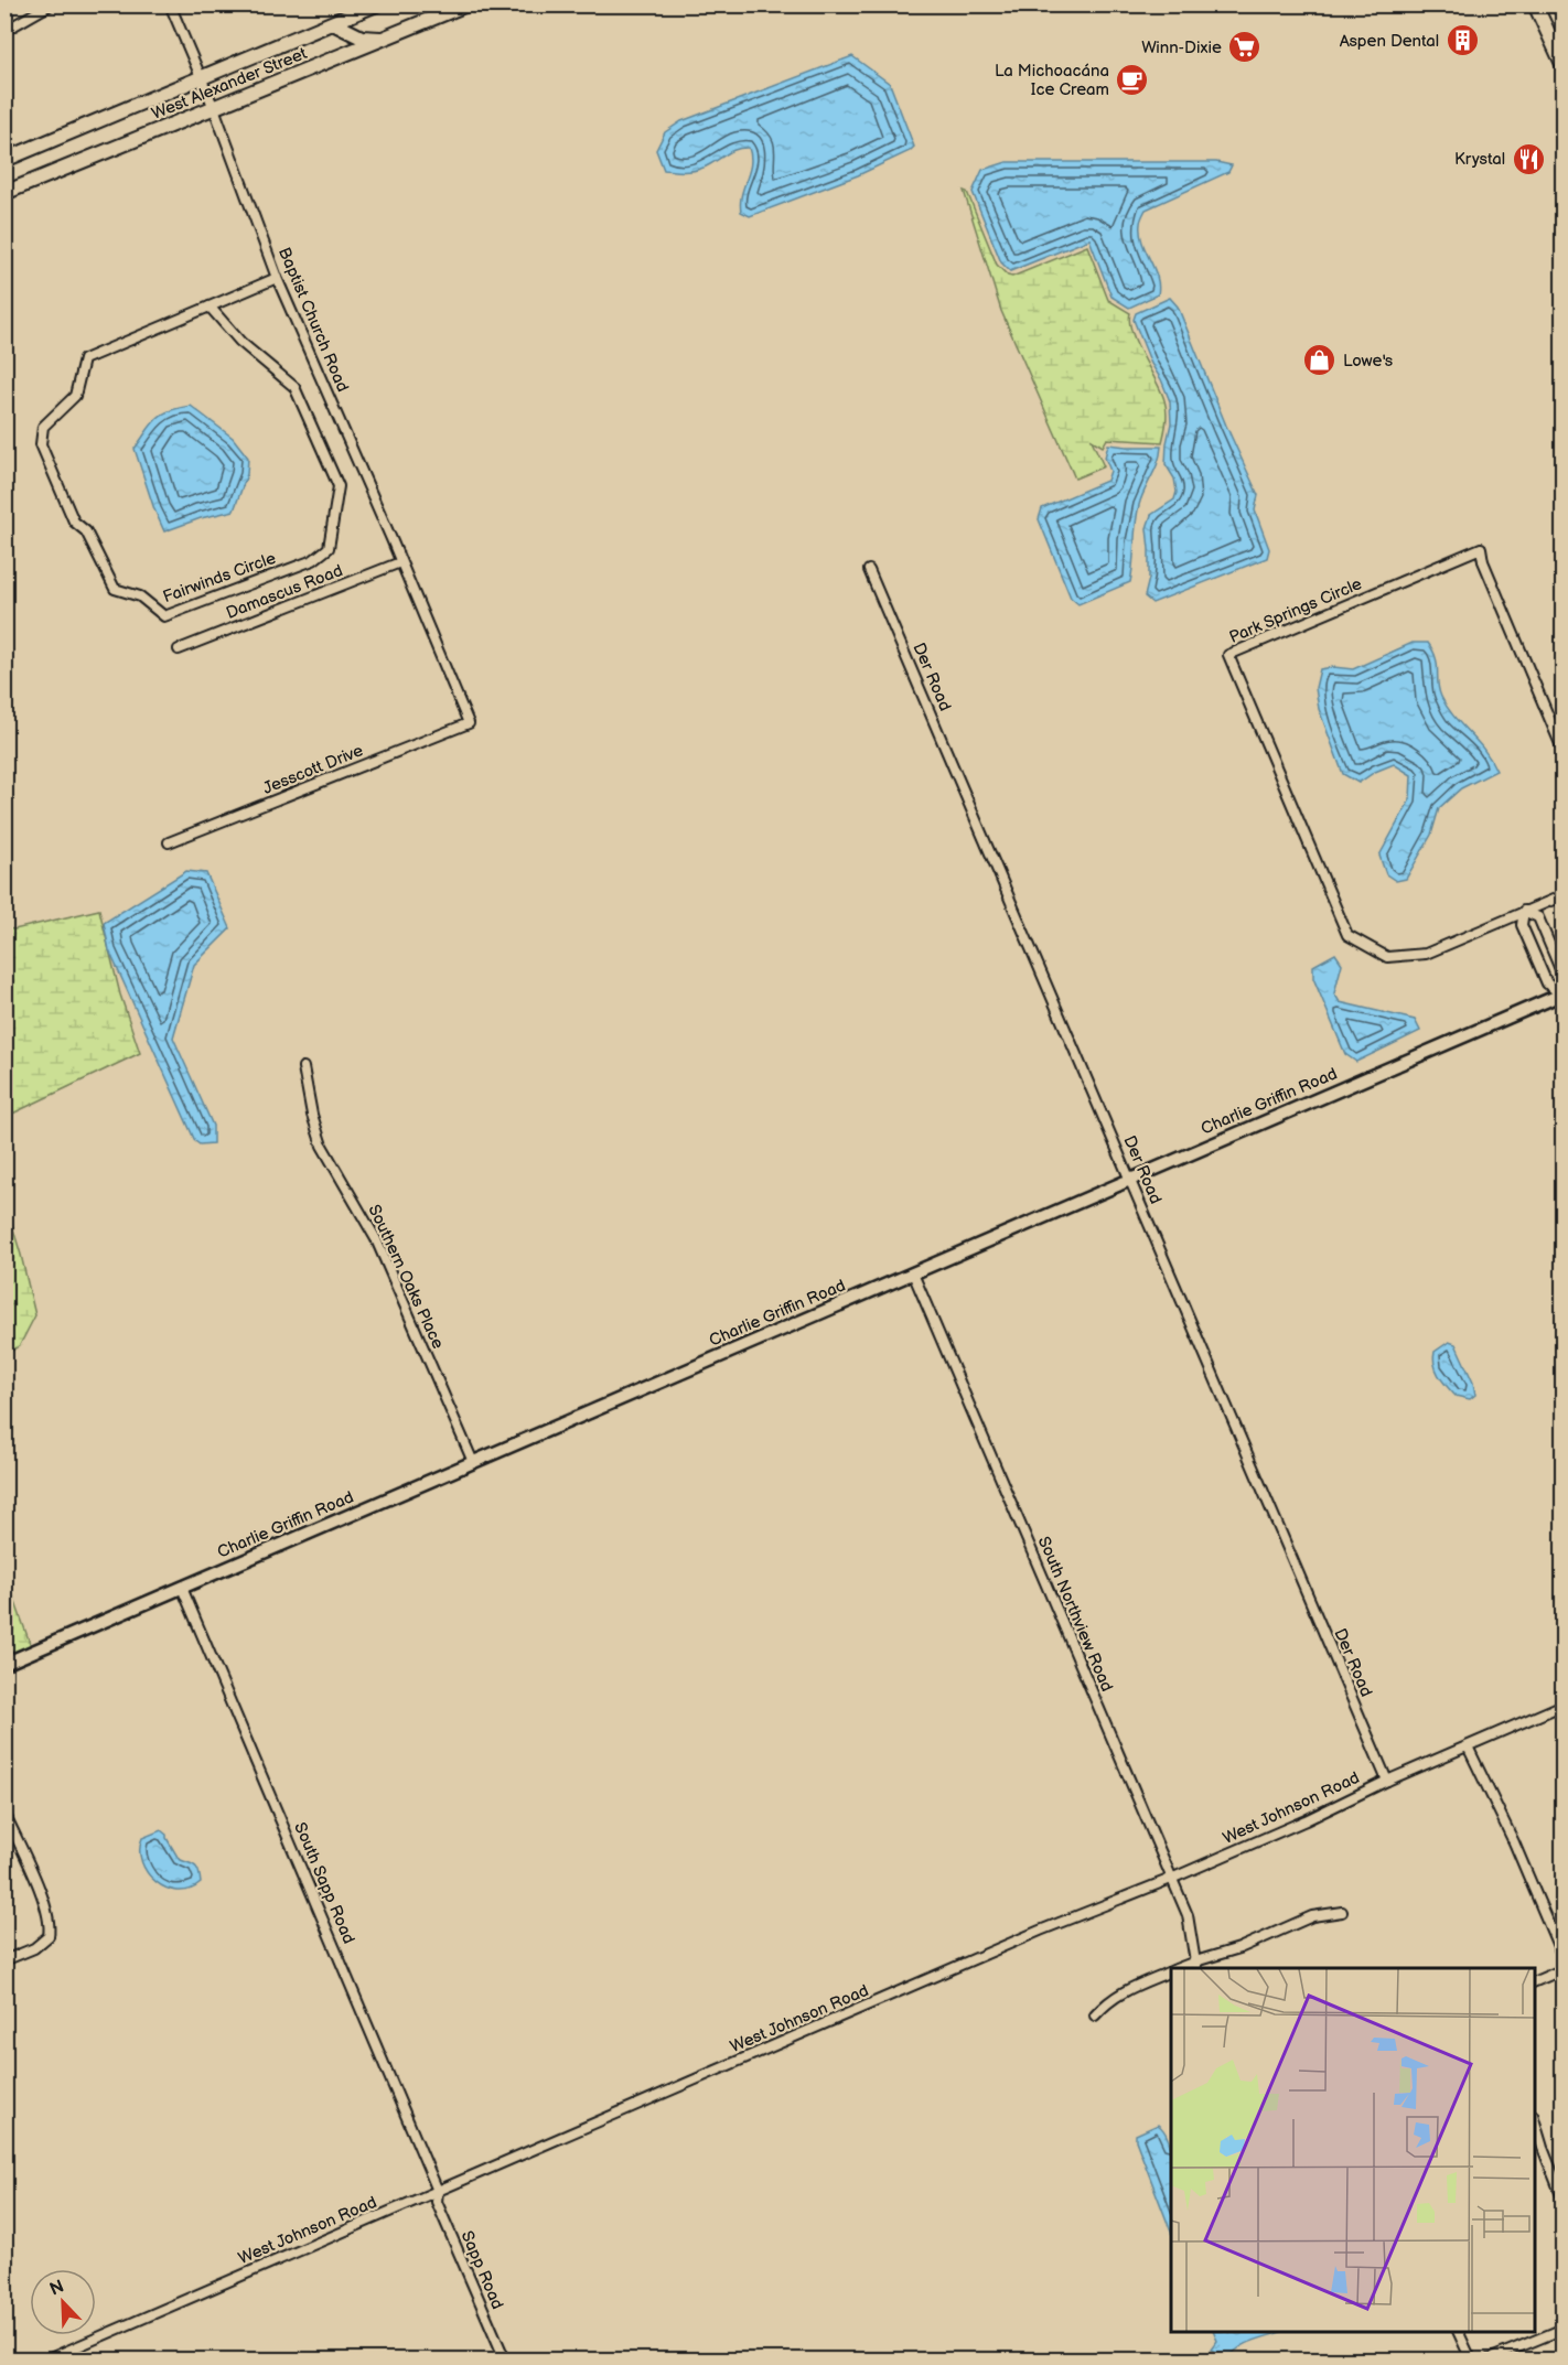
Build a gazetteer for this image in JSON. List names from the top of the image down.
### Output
{
  "streets": {
    "main road": ["West Alexander Street"],
    "street": [
      "Baptist Church Road",
      "Fairwinds Circle",
      "Damascus Road",
      "Park Springs Circle",
      "Der Road",
      "Jesscott Drive",
      "Charlie Griffin Road",
      "Southern Oaks Place",
      "South Northview Road",
      "West Johnson Road",
      "South Sapp Road",
      "Sapp Road"
    ]
  },
  "crossings": [
    ["West Alexander Street", "Baptist Church Road"],
    ["Baptist Church Road", "Fairwinds Circle"],
    ["Baptist Church Road", "Damascus Road"],
    ["Baptist Church Road", "Jesscott Drive"],
    ["Der Road", "Charlie Griffin Road"],
    ["Der Road", "West Johnson Road"],
    ["Charlie Griffin Road", "Southern Oaks Place"],
    ["Charlie Griffin Road", "South Northview Road"],
    ["Charlie Griffin Road", "South Sapp Road"],
    ["South Northview Road", "West Johnson Road"],
    ["West Johnson Road", "South Sapp Road"],
    ["West Johnson Road", "Sapp Road"],
    ["South Sapp Road", "Sapp Road"]
  ],
  "places": {
    "building": ["Aspen Dental"],
    "supermarket": ["Winn-Dixie"],
    "cafe": ["La Michoacána Ice Cream"],
    "restaurant": ["Krystal"],
    "shop": ["Lowe's"]
  },
  "north": "top left"
}
